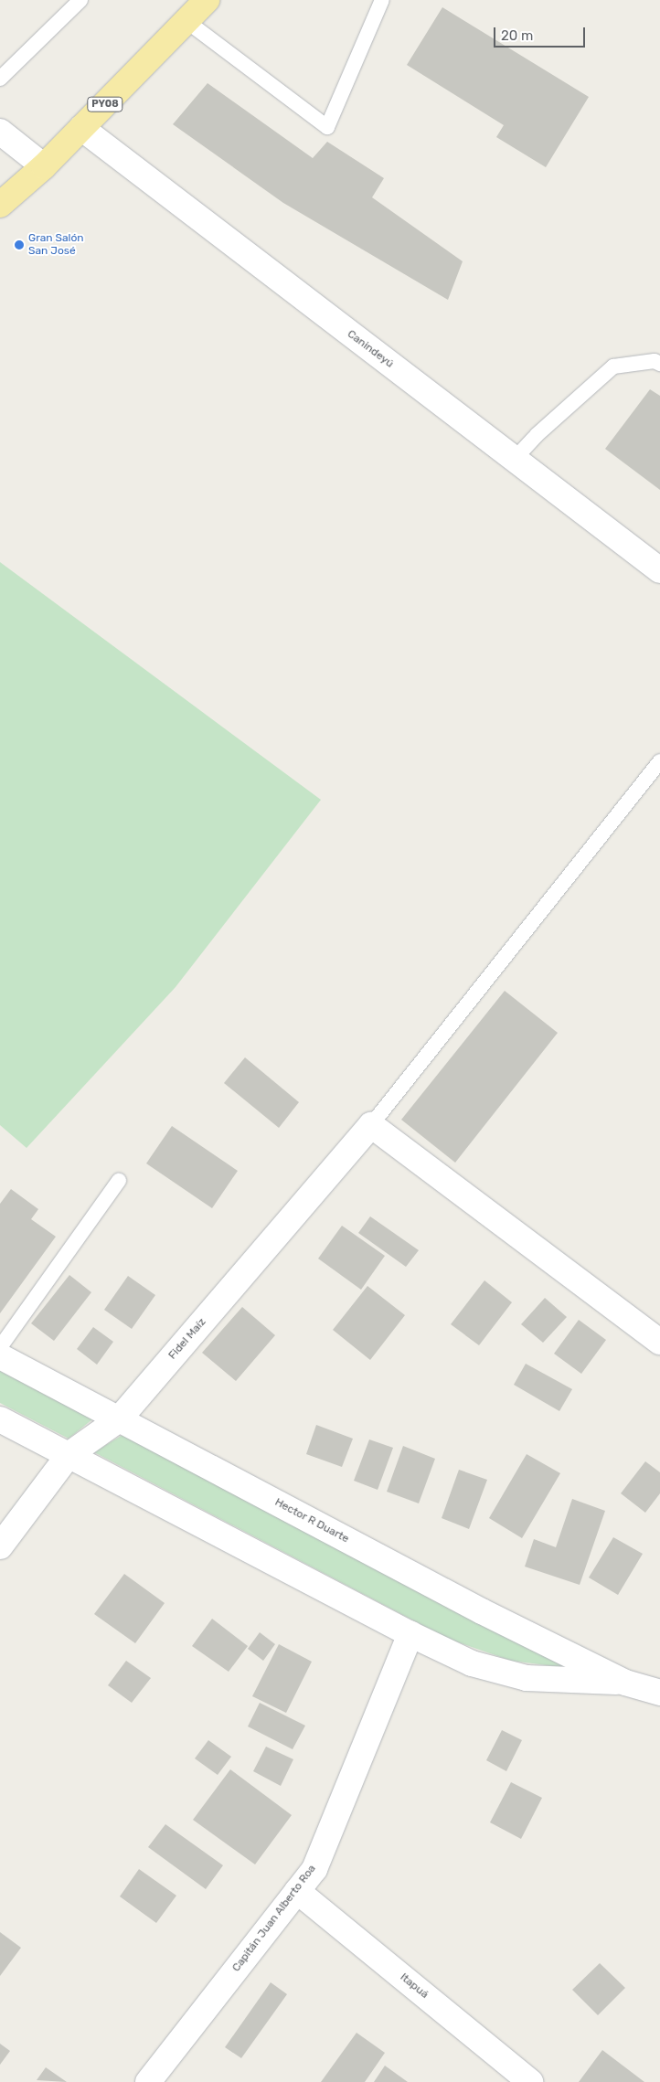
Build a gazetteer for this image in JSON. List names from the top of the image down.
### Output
{
  "streets": {
    "highway": ["PY08"],
    "street": [
      "Canindeyú",
      "Fidel Maíz",
      "Hector R Duarte",
      "Capitán Juan Alberto Roa",
      "Itapuá"
    ]
  },
  "crossings": [
    ["PY08", "Canindeyú"],
    ["Fidel Maíz", "Hector R Duarte"],
    ["Hector R Duarte", "Capitán Juan Alberto Roa"],
    ["Capitán Juan Alberto Roa", "Itapuá"]
  ],
  "places": ["Gran Salón San José"],
  "scale_bar": "20 m"
}
